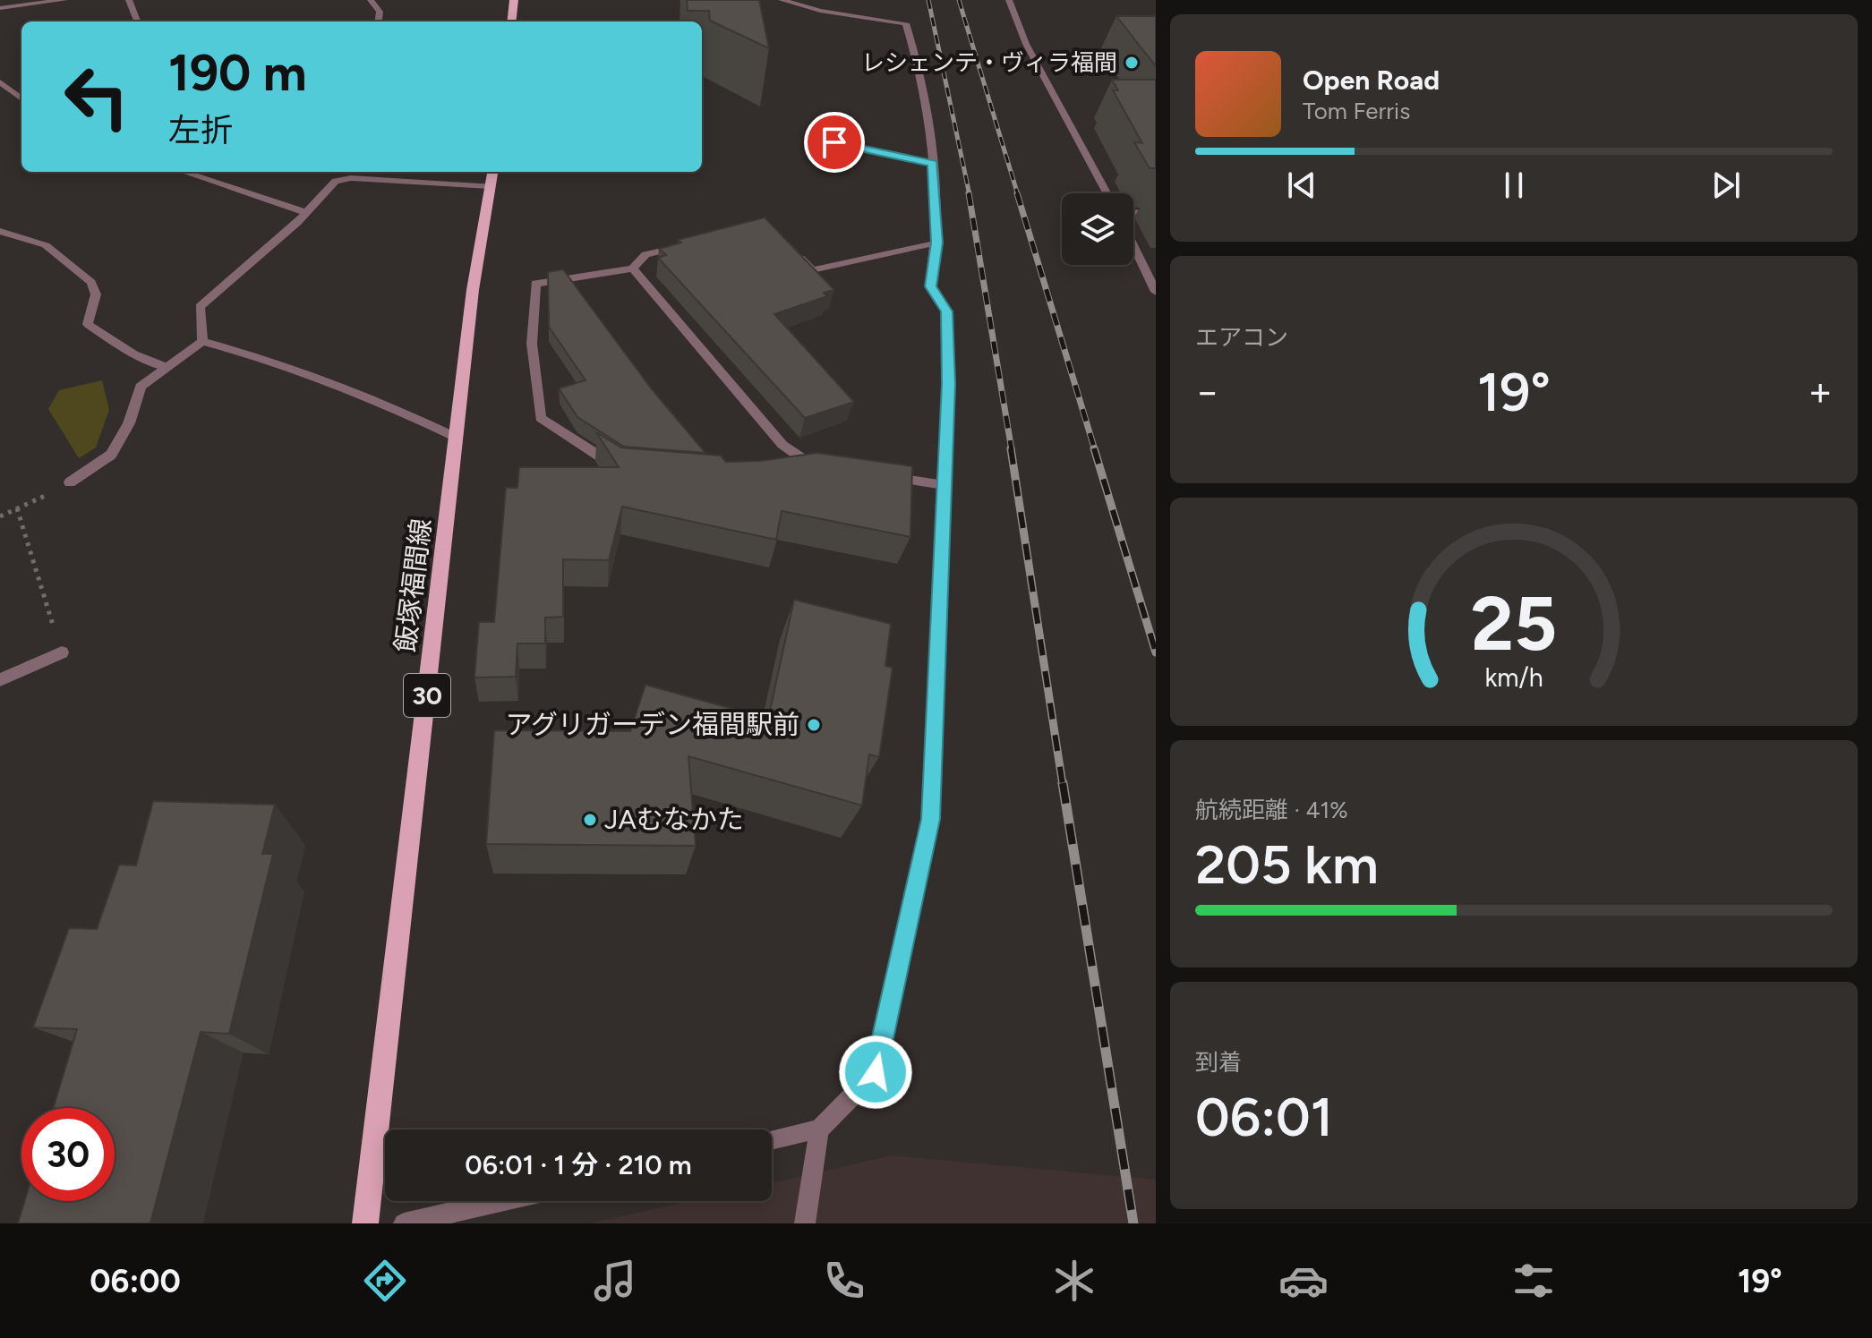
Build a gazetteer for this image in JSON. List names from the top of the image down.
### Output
{
  "streets": {
    "main road": ["飯塚福間線", "30"]
  },
  "places": ["レシェンテ・ヴィラ福間", "アグリガーデン福間駅前", "JAむなかた"],
  "page": {
    "turn": ["190 m", "左折"],
    "song": ["Open Road", "Tom Ferris"],
    "tile": [
      "エアコン",
      ["航続距離 · 41%", "205 km"],
      ["到着", "06:01"]
    ],
    "heat": ["−", "19°", "+"],
    "limit": "30",
    "trip": "06:01 · 1 分 · 210 m",
    "tabs": ["06:00", "19°"],
    "gauge": ["25", "km/h"]
  }
}
